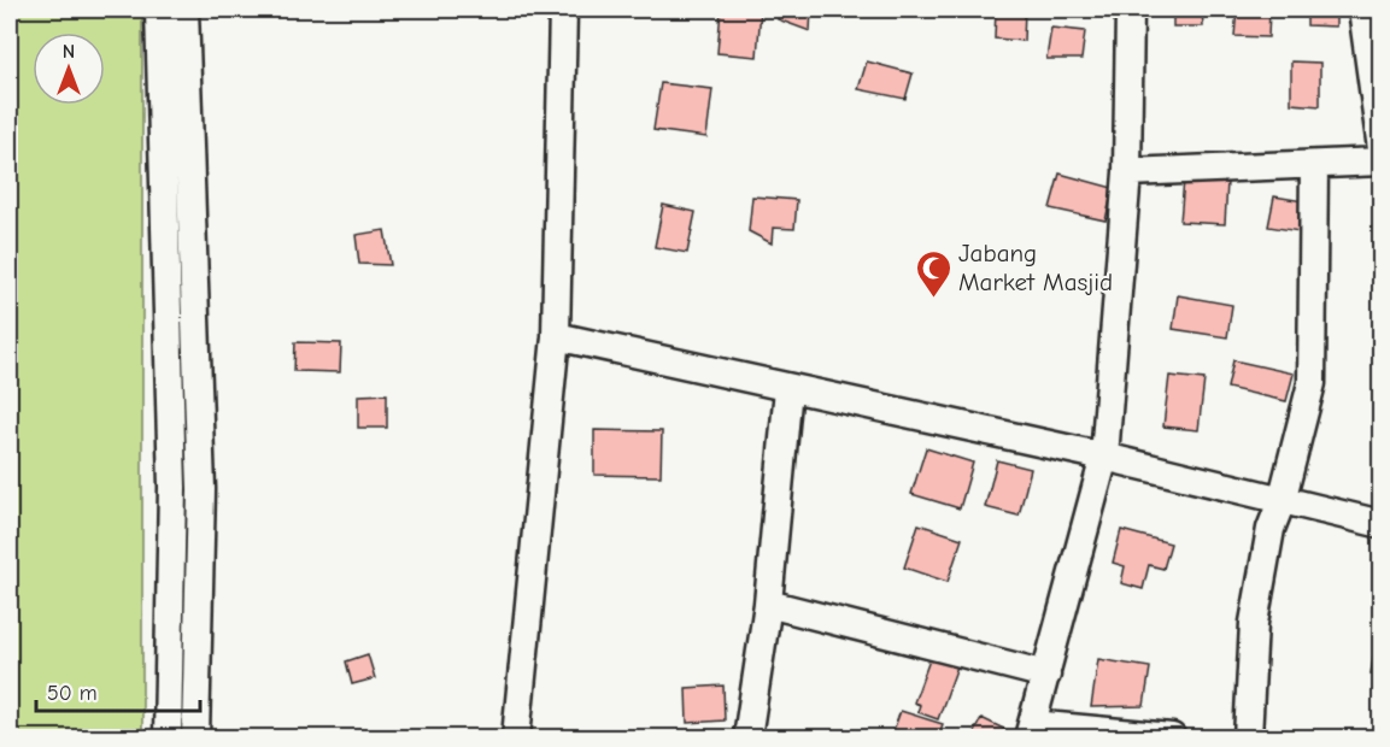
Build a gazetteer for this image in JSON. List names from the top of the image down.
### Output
{
  "places": {
    "mosque": ["Jabang Market Masjid"]
  },
  "scale_bar": "50 m",
  "north": "top"
}
